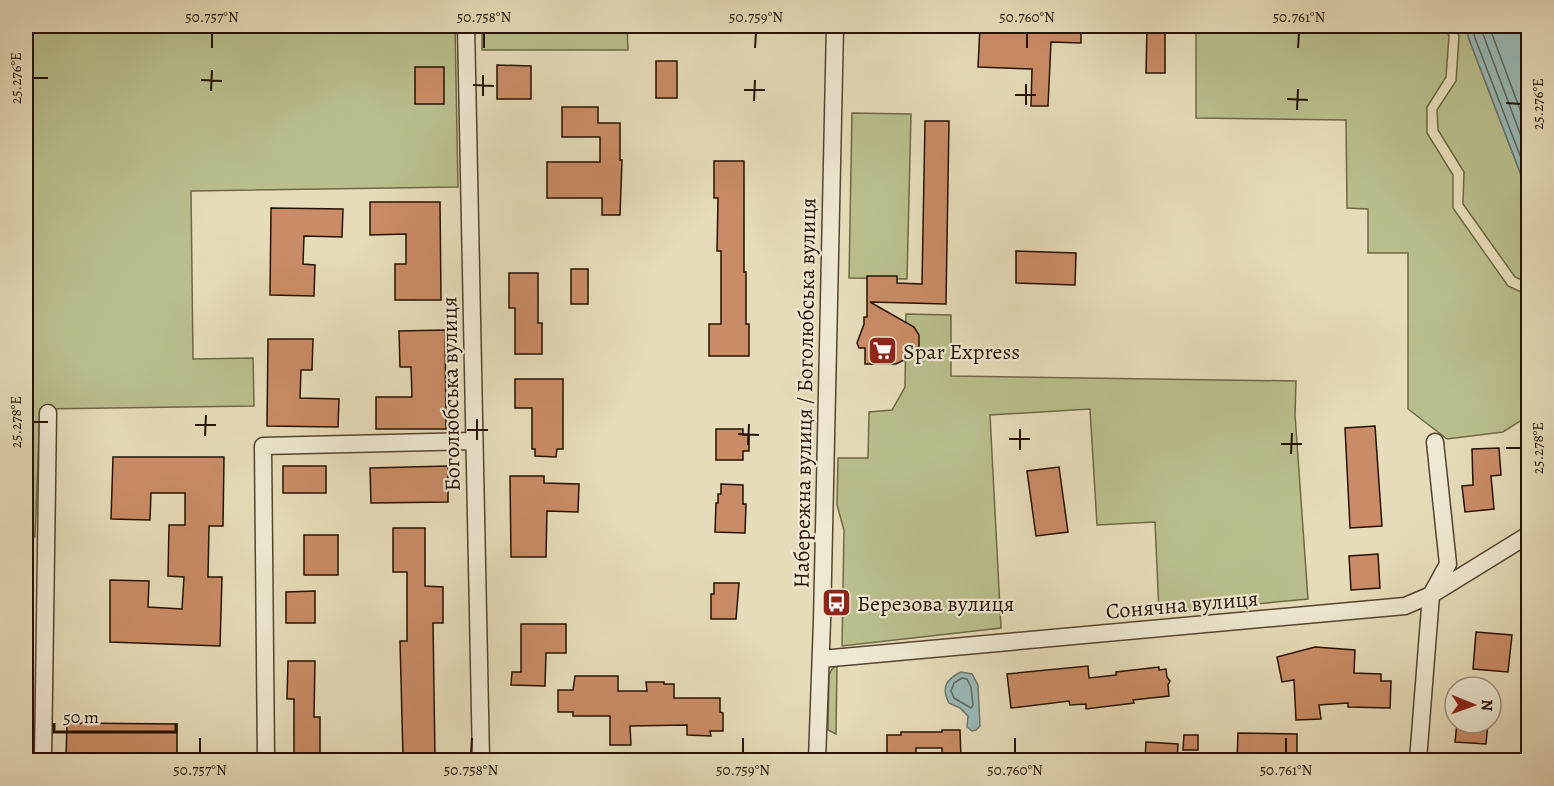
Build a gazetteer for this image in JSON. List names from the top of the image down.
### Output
{
  "streets": {
    "street": ["Набережна вулиця / Боголюбська вулиця", "Боголюбська вулиця", "Сонячна вулиця"]
  },
  "crossings": [
    ["Набережна вулиця / Боголюбська вулиця", "Сонячна вулиця"]
  ],
  "places": {
    "supermarket": ["Spar Express"],
    "bus stop": ["Березова вулиця"]
  },
  "scale_bar": "50 m",
  "north": "right",
  "coordinates": [
    "50.757°N",
    "50.758°N",
    "50.759°N",
    "50.760°N",
    "50.761°N",
    "25.276°E",
    "25.278°E"
  ]
}
